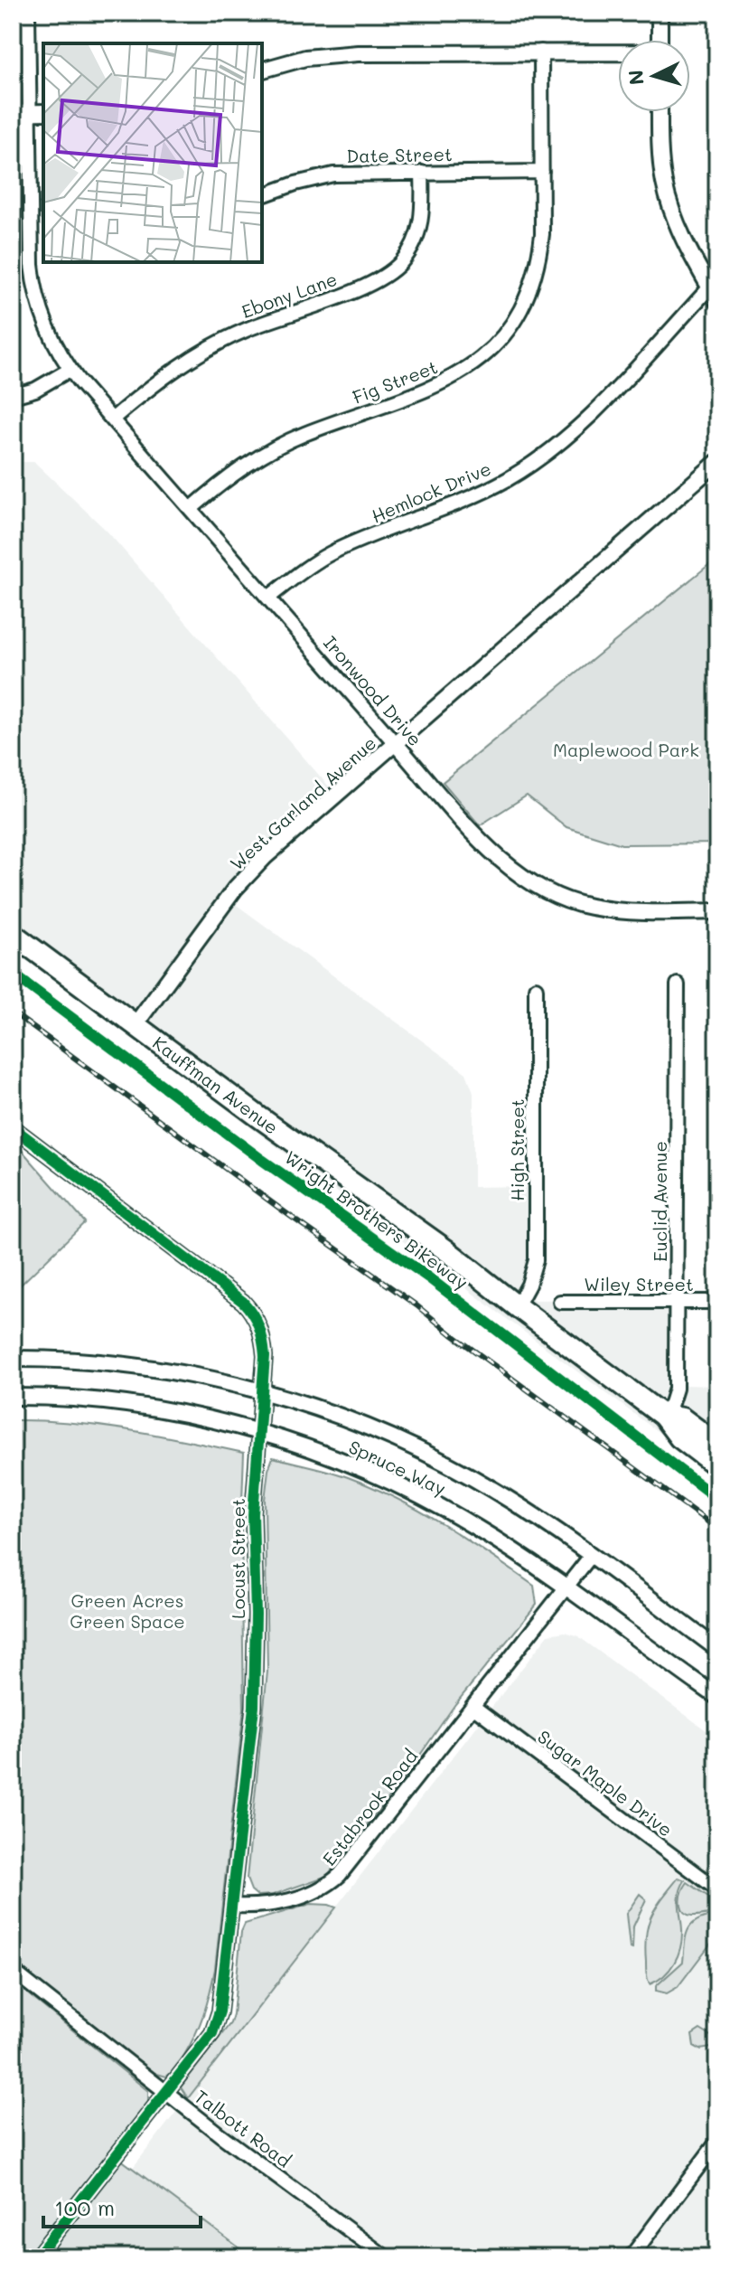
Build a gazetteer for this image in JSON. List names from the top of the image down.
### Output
{
  "streets": {
    "main road": ["Kauffman Avenue"],
    "street": [
      "Date Street",
      "Ebony Lane",
      "Fig Street",
      "Hemlock Drive",
      "Ironwood Drive",
      "West Garland Avenue",
      "High Street",
      "Euclid Avenue",
      "Wiley Street",
      "Spruce Way",
      "Locust Street",
      "Sugar Maple Drive",
      "Estabrook Road",
      "Talbott Road"
    ],
    "cycle path": ["Wright Brothers Bikeway"]
  },
  "crossings": [
    ["Date Street", "Ebony Lane"],
    ["Date Street", "Fig Street"],
    ["Ebony Lane", "Ironwood Drive"],
    ["Fig Street", "Ironwood Drive"],
    ["Hemlock Drive", "Ironwood Drive"],
    ["Ironwood Drive", "West Garland Avenue"],
    ["West Garland Avenue", "Kauffman Avenue"],
    ["Kauffman Avenue", "High Street"],
    ["Kauffman Avenue", "Euclid Avenue"],
    ["Euclid Avenue", "Wiley Street"],
    ["Spruce Way", "Locust Street"],
    ["Spruce Way", "Estabrook Road"],
    ["Locust Street", "Estabrook Road"],
    ["Locust Street", "Talbott Road"],
    ["Sugar Maple Drive", "Estabrook Road"]
  ],
  "parks": ["Maplewood Park", "Green Acres Green Space"],
  "scale_bar": "100 m",
  "north": "left"
}
